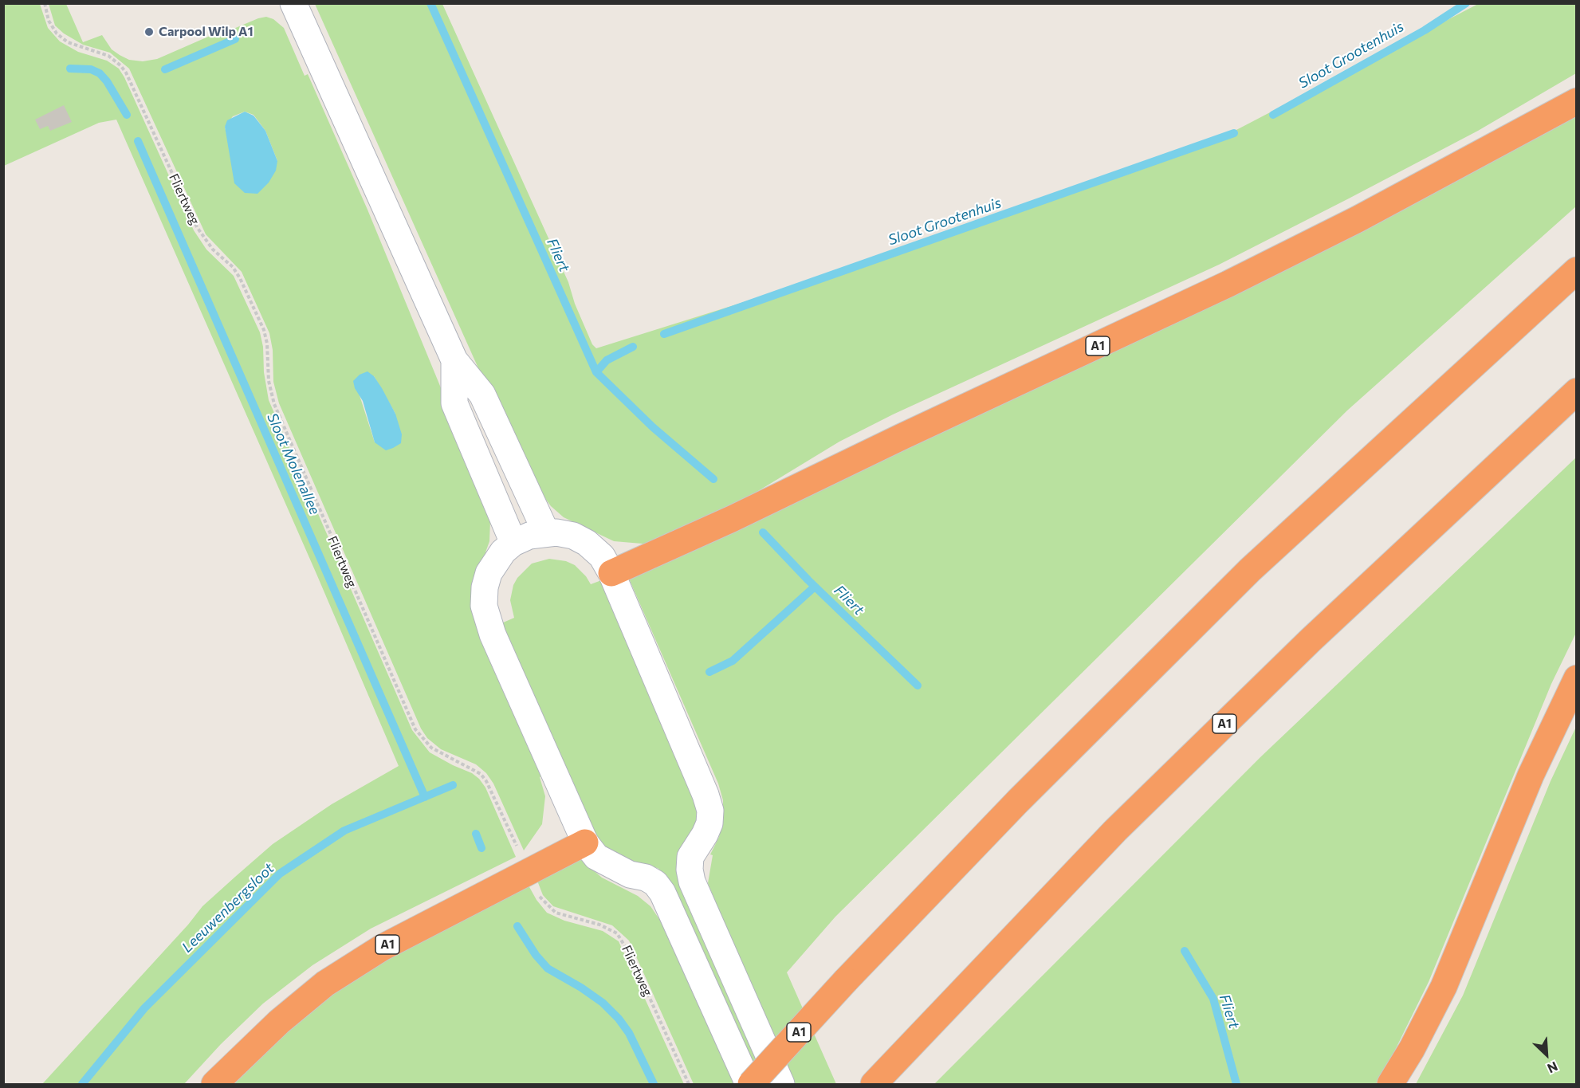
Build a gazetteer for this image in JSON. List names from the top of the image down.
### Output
{
  "streets": {
    "highway": ["A1"],
    "path": ["Fliertweg"]
  },
  "crossings": [
    ["Fliertweg", "A1"]
  ],
  "water": [
    "Sloot Grootenhuis",
    "Fliert",
    "Sloot Molenallee",
    "Leeuwenbergsloot"
  ],
  "places": ["Carpool Wilp A1"],
  "north": "bottom right"
}
